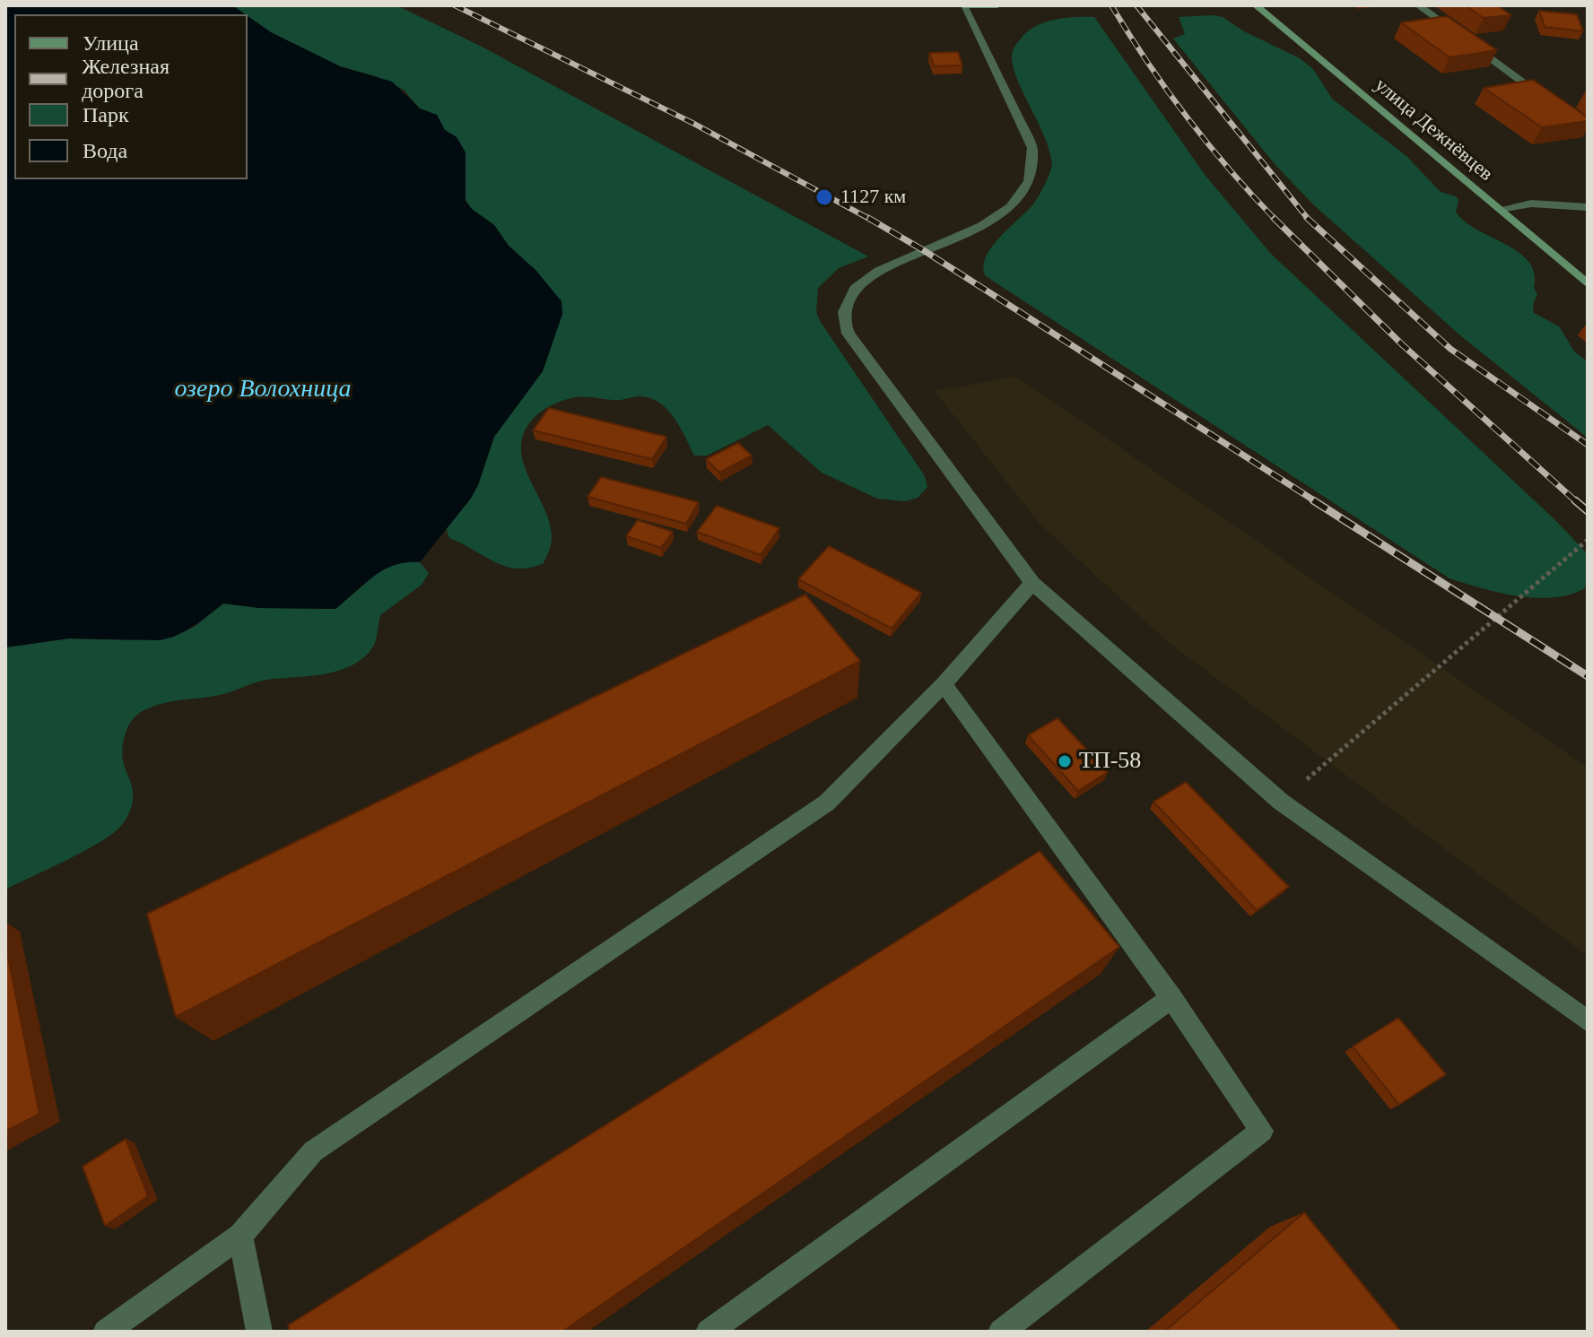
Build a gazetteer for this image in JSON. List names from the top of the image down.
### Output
{
  "streets": {
    "main road": ["улица Дежнёвцев"]
  },
  "water": ["озеро Волохница"],
  "places": ["1127 км", "ТП-58"],
  "legend": [
    "Улица",
    "Железная дорога",
    "Парк",
    "Вода"
  ]
}
